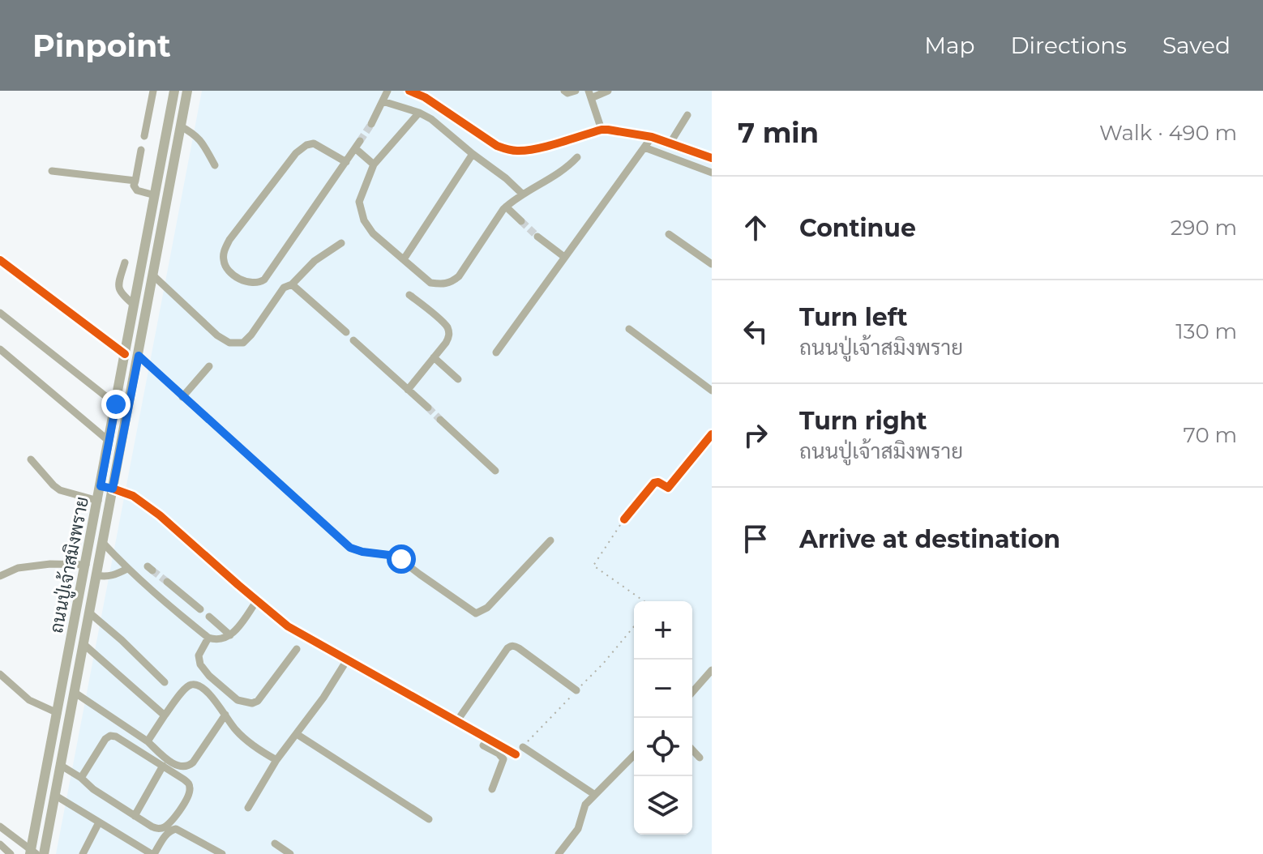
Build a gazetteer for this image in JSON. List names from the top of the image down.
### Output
{
  "streets": {
    "main road": ["ถนนปู่เจ้าสมิงพราย"]
  },
  "page": {
    "header": "Pinpoint",
    "nav": ["Map", "Directions", "Saved"],
    "heading": ["7 min", "Walk · 490 m"],
    "list": [
      ["Continue", "290 m"],
      ["Turn left", "ถนนปู่เจ้าสมิงพราย", "130 m"],
      ["Turn right", "ถนนปู่เจ้าสมิงพราย", "70 m"],
      "Arrive at destination"
    ],
    "map_buttons": ["+", "−"]
  }
}
